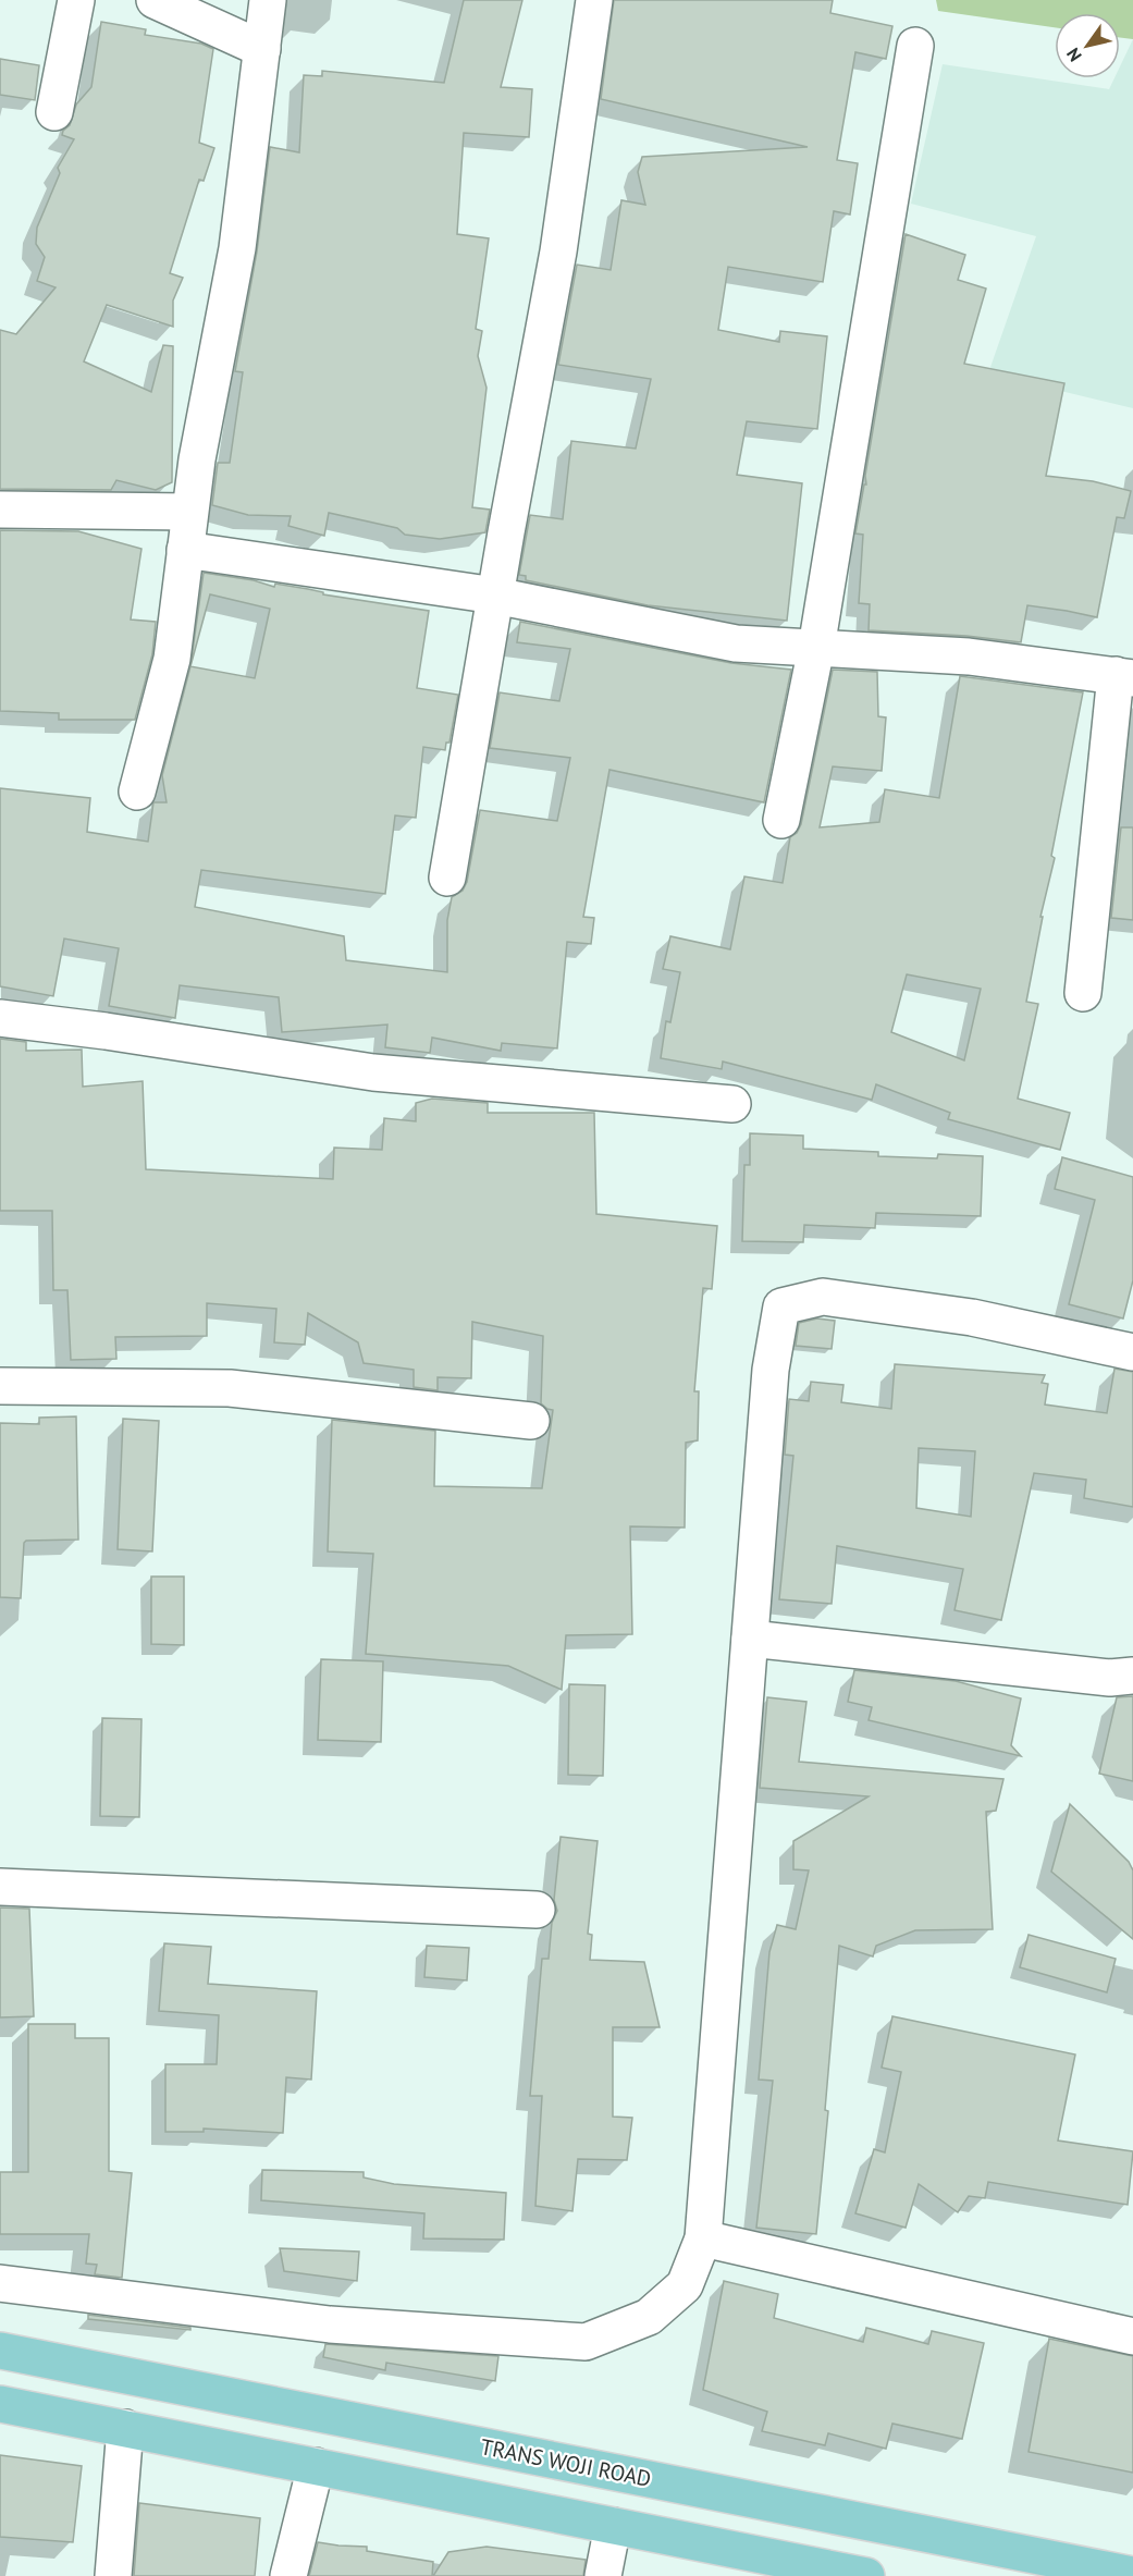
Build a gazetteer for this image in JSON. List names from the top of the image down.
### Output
{
  "streets": {
    "main road": ["TRANS WOJI ROAD"]
  },
  "north": "bottom left"
}
